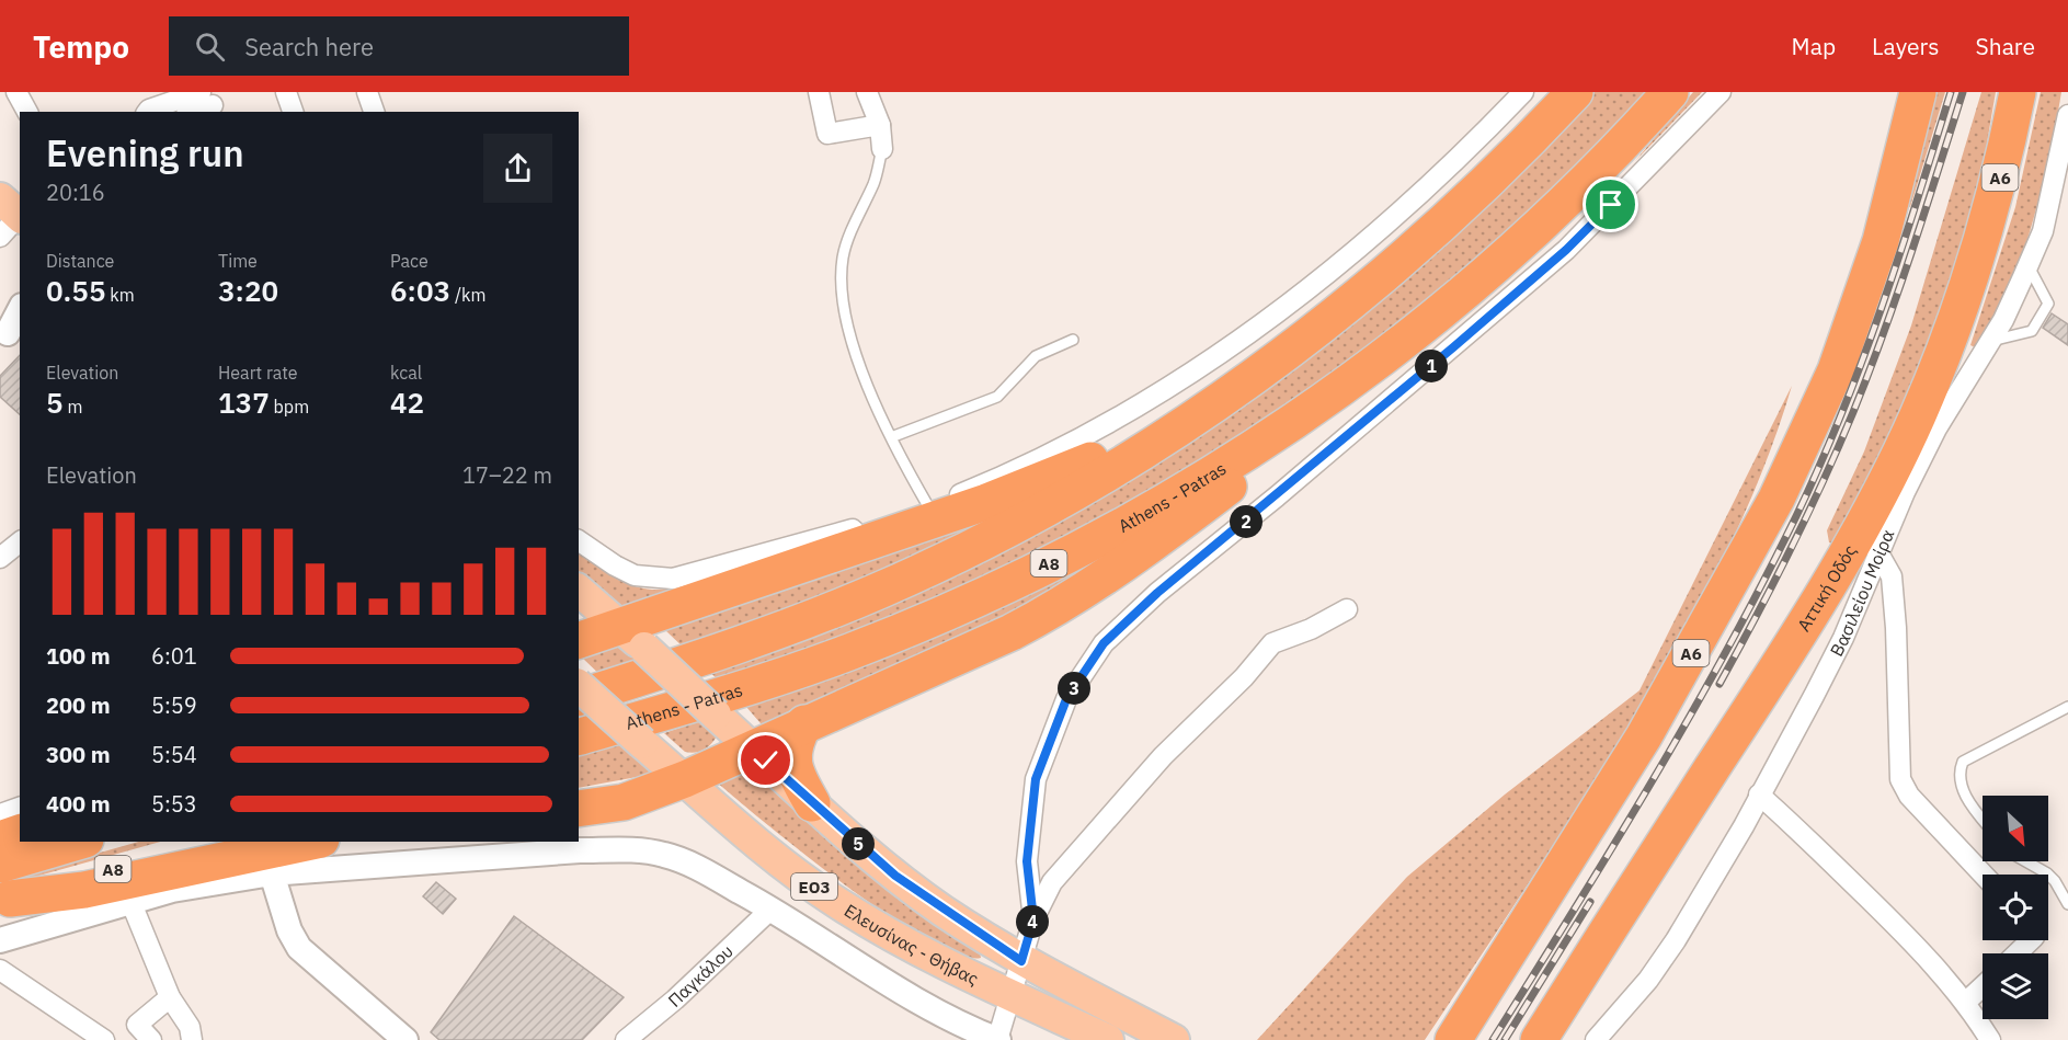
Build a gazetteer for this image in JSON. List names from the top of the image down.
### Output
{
  "streets": {
    "highway": [
      "Α6",
      "Athens - Patras",
      "Α8",
      "Αττική Οδός"
    ],
    "main road": ["ΕΟ3", "Ελευσίνας - Θήβας"],
    "street": ["Βασιλείου Μοίρα", "Παγκάλου"]
  },
  "north": "bottom right",
  "page": {
    "header": "Tempo",
    "search": "Search here",
    "nav": ["Map", "Layers", "Share"],
    "heading": ["Evening run", "20:16"],
    "stats": [
      ["Distance", "0.55 km"],
      ["Time", "3:20"],
      ["Pace", "6:03 /km"],
      ["Elevation", "5 m"],
      ["Heart rate", "137 bpm"],
      ["kcal", "42"]
    ],
    "pins": [
      "1",
      "2",
      "3",
      "5",
      "4"
    ],
    "chart": ["Elevation", "17–22 m"],
    "list": [
      {
        "name": "100 m",
        "note": "6:01"
      },
      {
        "name": "200 m",
        "note": "5:59"
      },
      {
        "name": "300 m",
        "note": "5:54"
      },
      {
        "name": "400 m",
        "note": "5:53"
      }
    ]
  }
}
